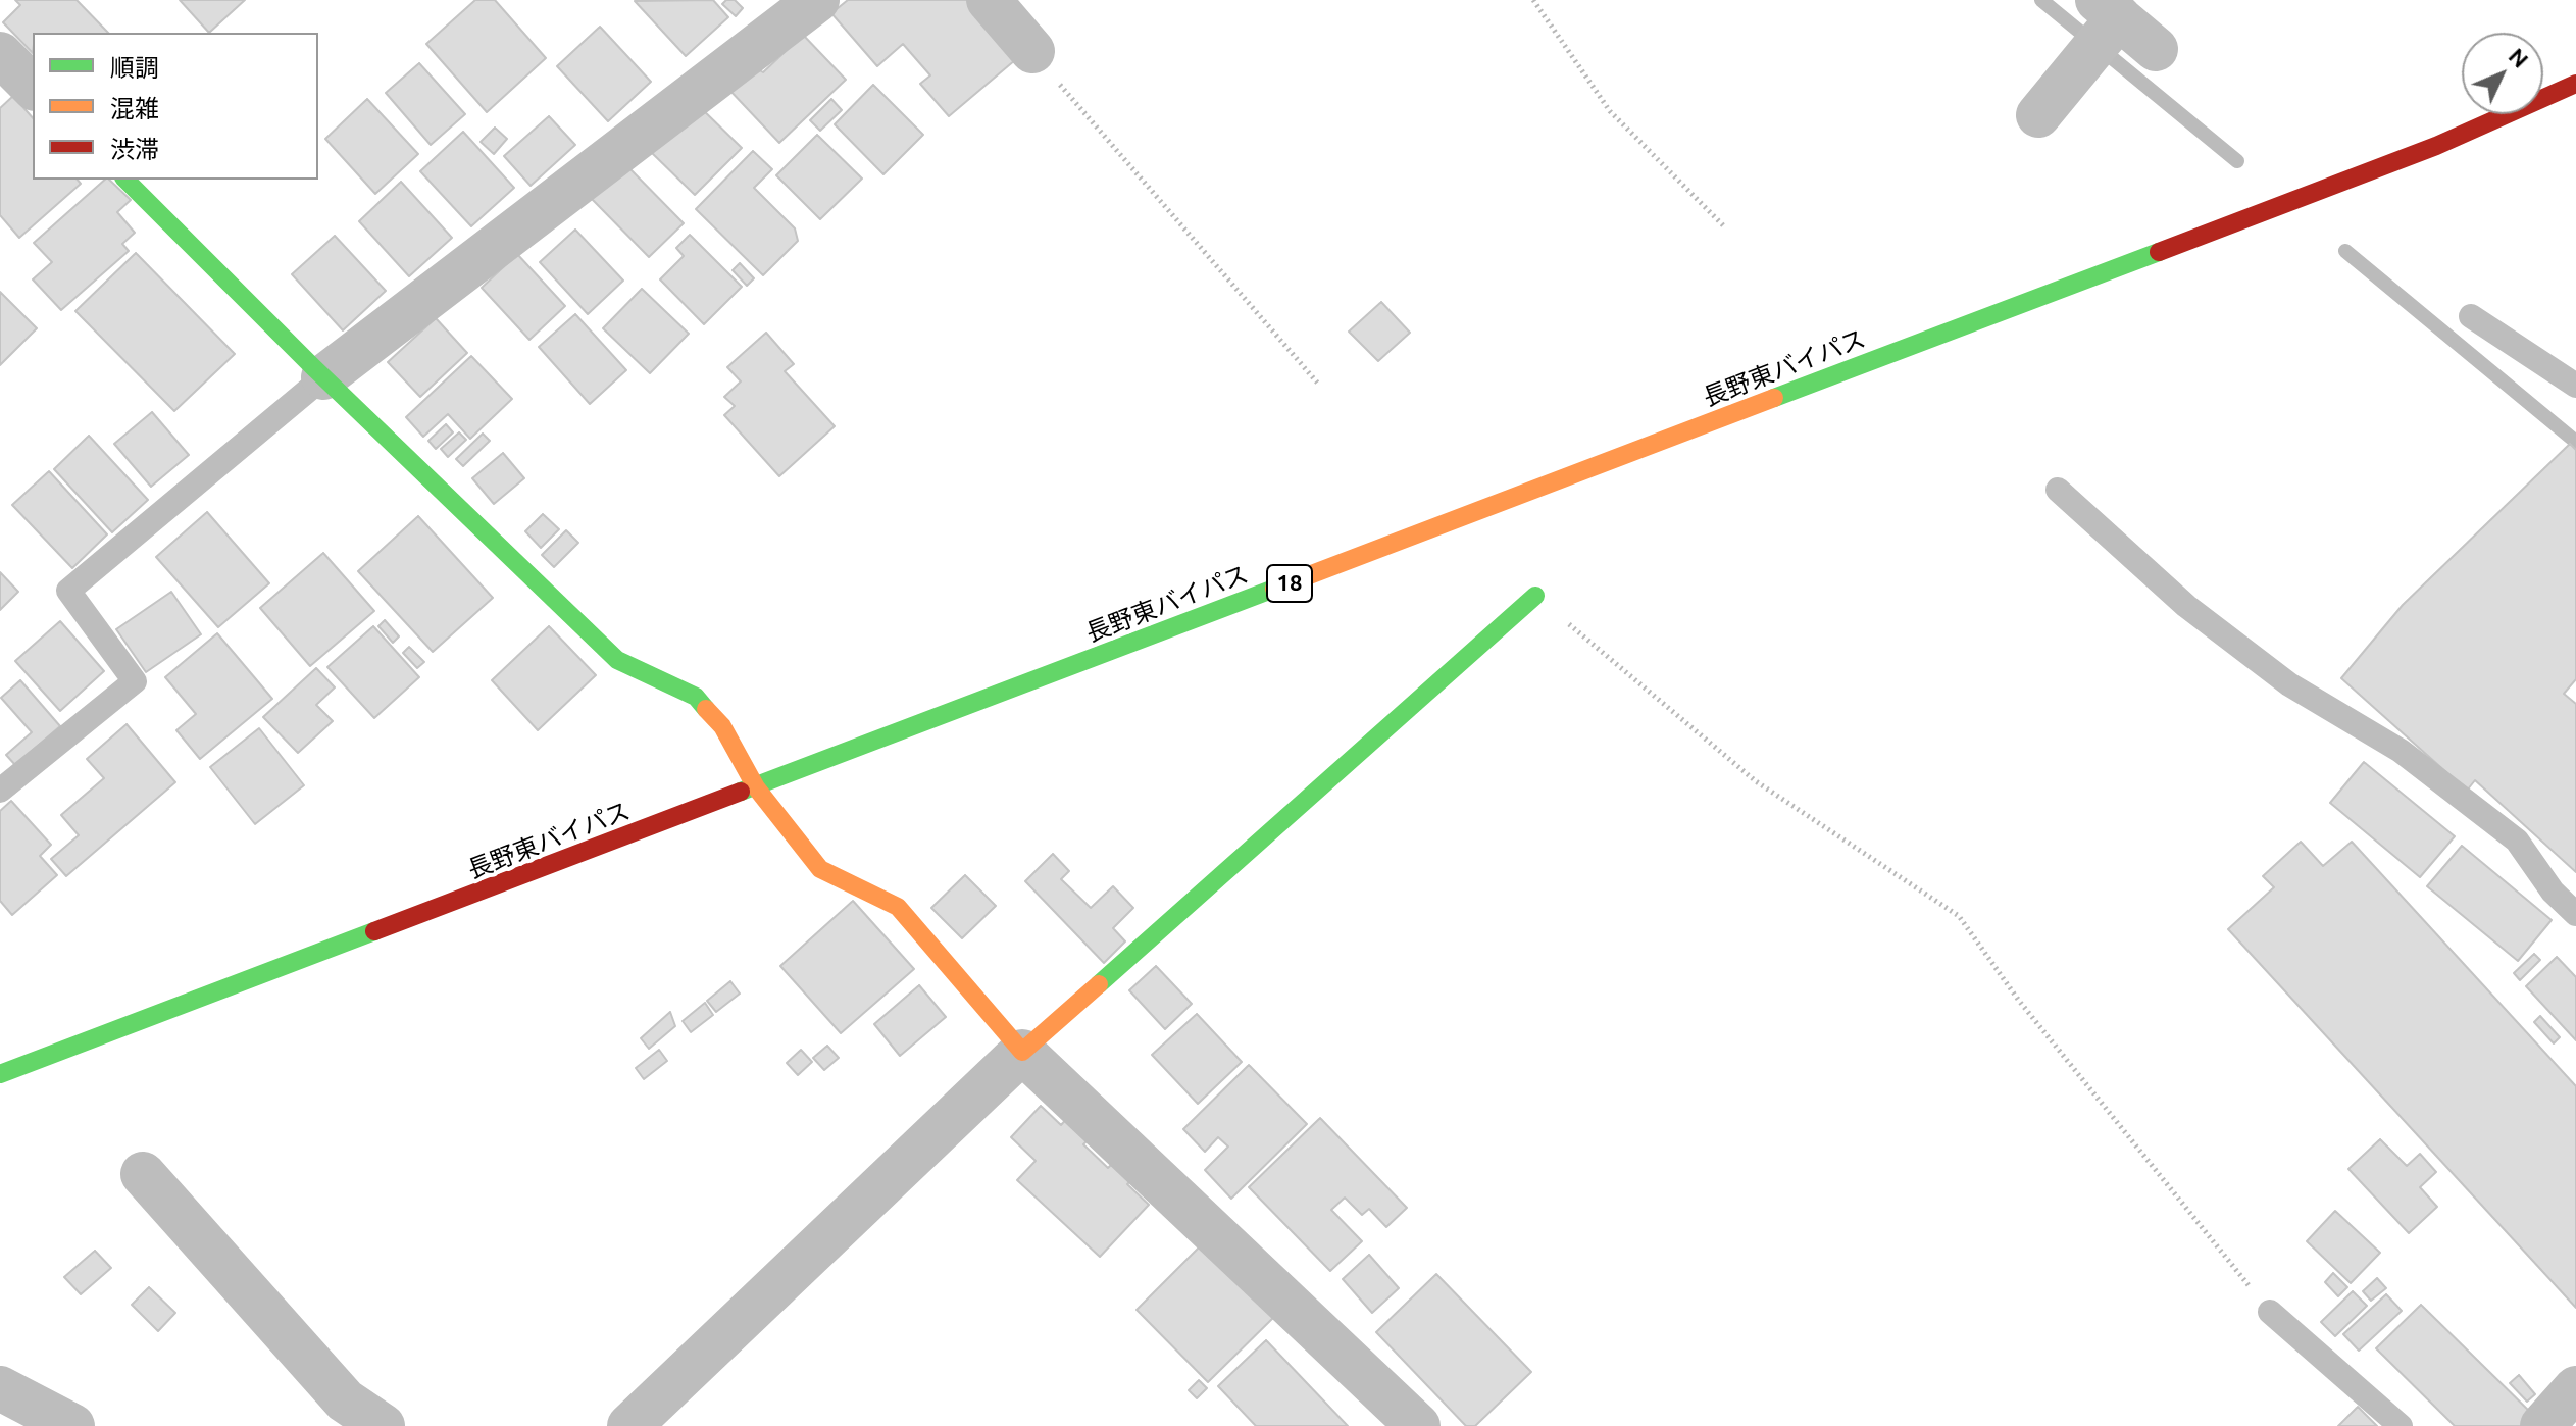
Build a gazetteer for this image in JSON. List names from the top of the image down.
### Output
{
  "streets": {
    "main road": ["長野東バイパス", "18"]
  },
  "legend": ["順調", "混雑", "渋滞"],
  "north": "top right"
}
